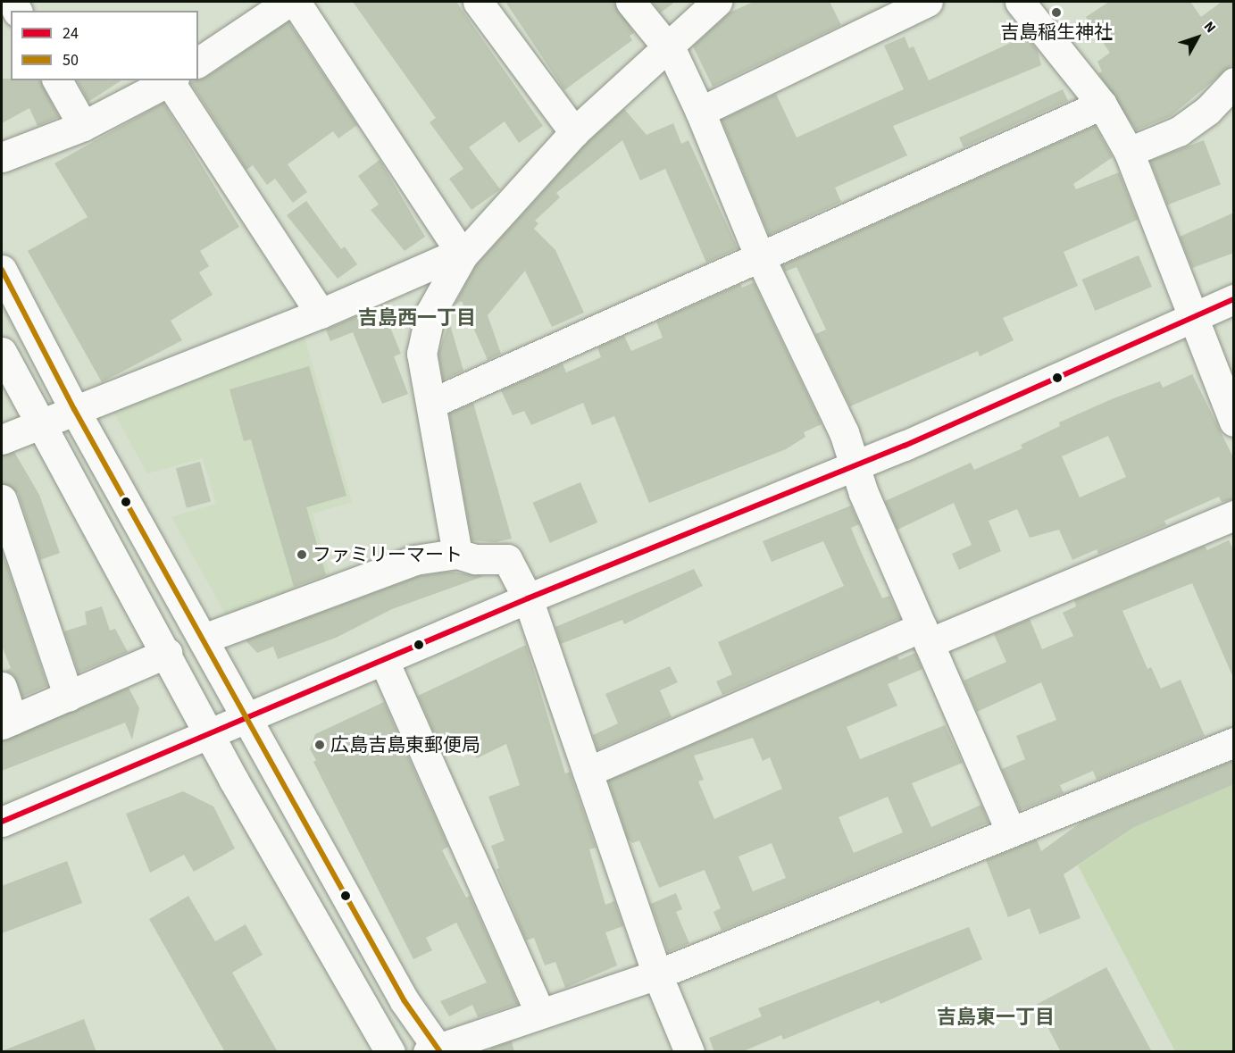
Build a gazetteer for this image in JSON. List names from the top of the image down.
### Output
{
  "districts": ["吉島西一丁目", "吉島東一丁目"],
  "places": ["吉島稲生神社", "ファミリーマート", "広島吉島東郵便局"],
  "lines": ["transit line 50", "transit line 24"],
  "legend": ["24", "50"],
  "north": "top right"
}
